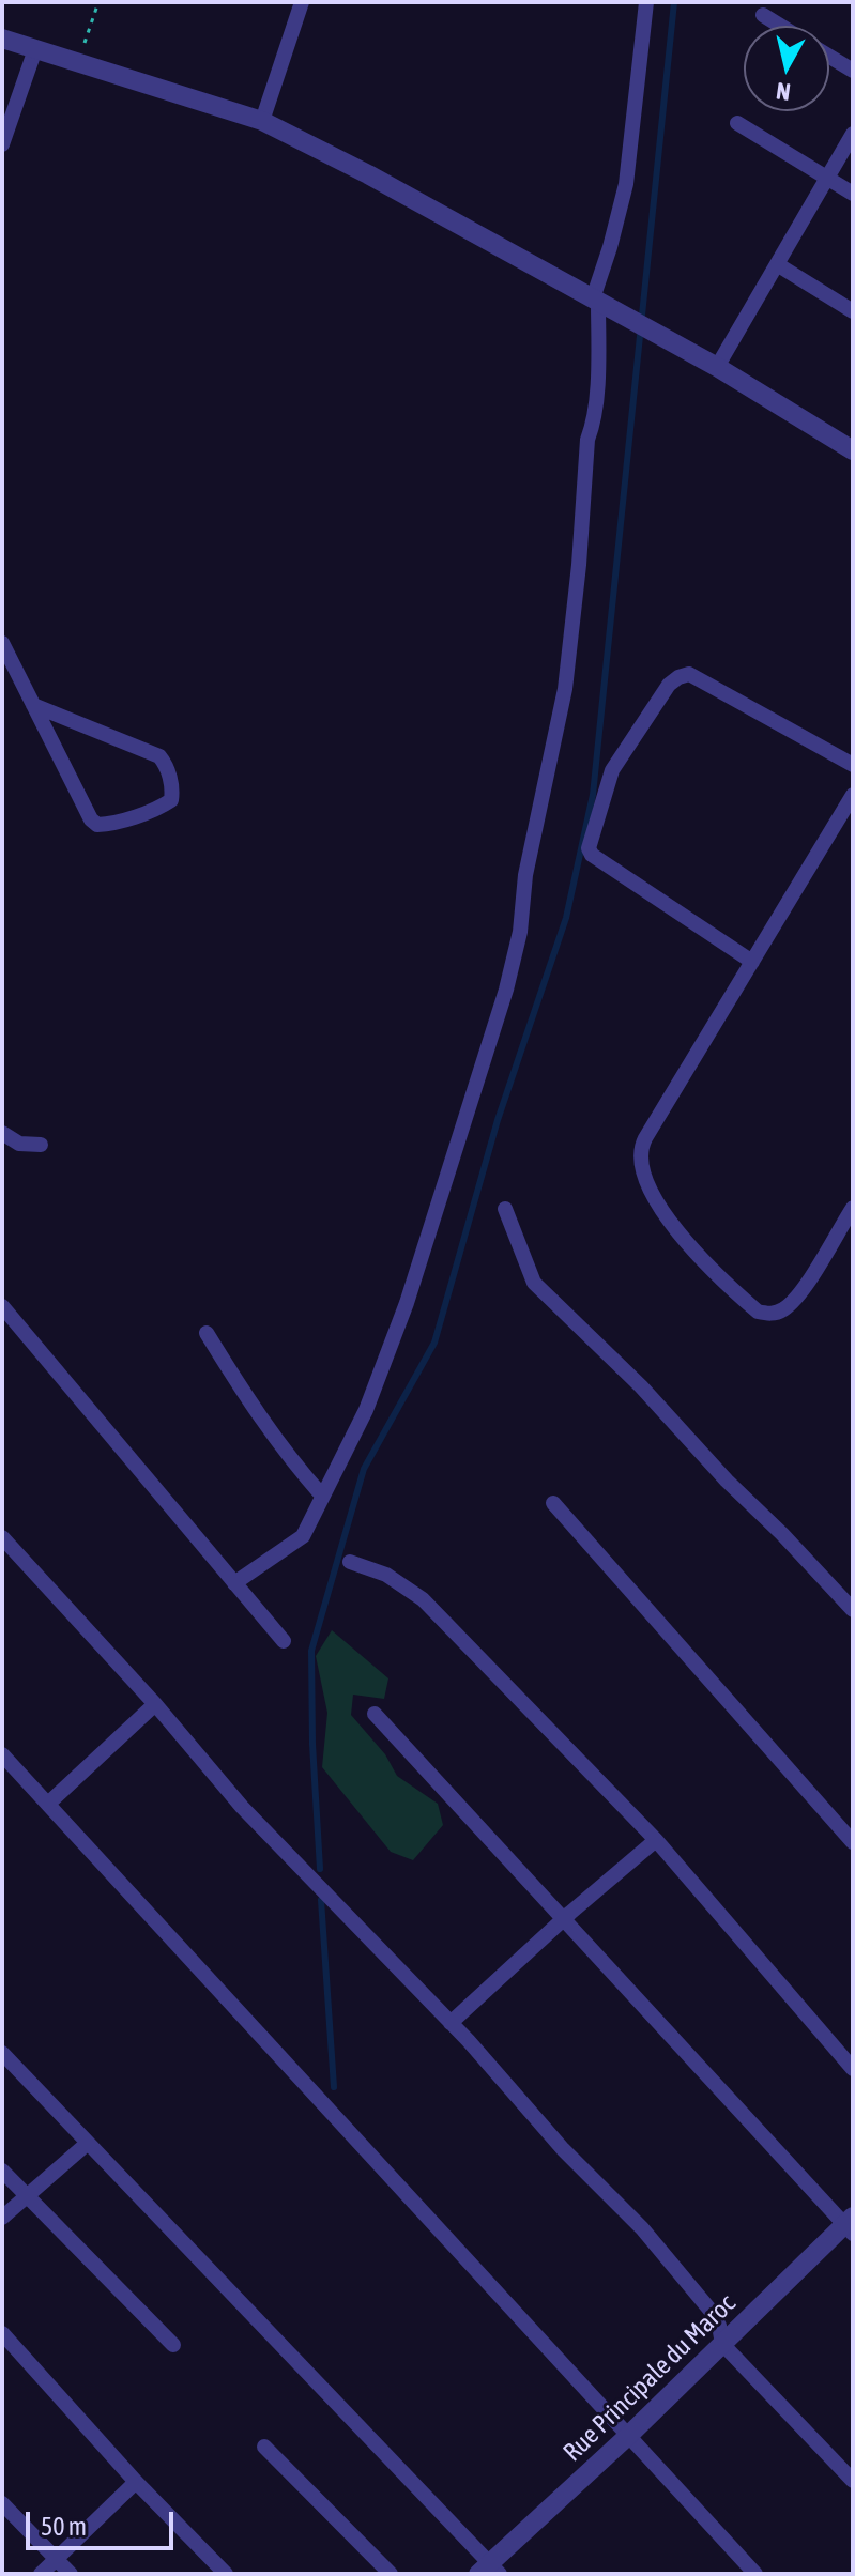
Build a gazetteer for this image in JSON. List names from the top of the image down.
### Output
{
  "streets": {
    "street": ["Rue Principale du Maroc"]
  },
  "scale_bar": "50 m",
  "north": "bottom"
}
